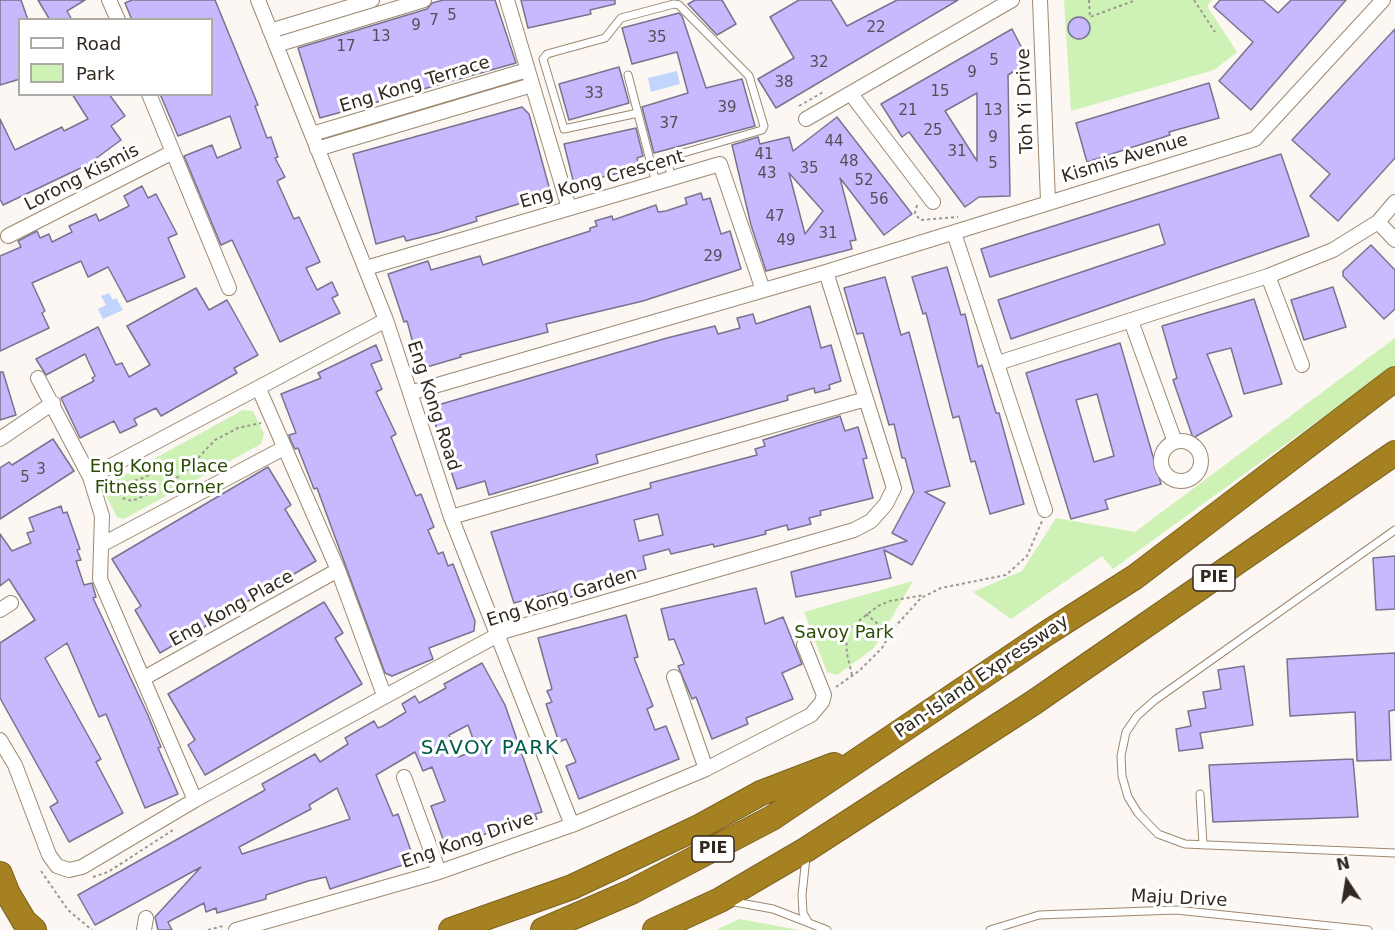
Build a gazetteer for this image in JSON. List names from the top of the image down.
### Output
{
  "streets": {
    "highway": ["PIE", "Pan-Island Expressway"],
    "street": [
      "Eng Kong Terrace",
      "Toh Yi Drive",
      "Kismis Avenue",
      "Lorong Kismis",
      "Eng Kong Crescent",
      "Eng Kong Road",
      "Eng Kong Garden",
      "Eng Kong Place",
      "Eng Kong Drive"
    ],
    "lane": ["Maju Drive"]
  },
  "crossings": [
    ["Eng Kong Terrace", "Eng Kong Road"],
    ["Toh Yi Drive", "Kismis Avenue"],
    ["Kismis Avenue", "Eng Kong Garden"],
    ["Eng Kong Crescent", "Eng Kong Road"],
    ["Eng Kong Road", "Eng Kong Garden"],
    ["Eng Kong Road", "Eng Kong Drive"]
  ],
  "districts": ["SAVOY PARK"],
  "parks": ["Eng Kong Place Fitness Corner", "Savoy Park"],
  "house_numbers": [
    "5",
    "7",
    "9",
    "22",
    "13",
    "35",
    "17",
    "5",
    "32",
    "9",
    "38",
    "15",
    "33",
    "39",
    "21",
    "13",
    "37",
    "25",
    "9",
    "44",
    "31",
    "41",
    "48",
    "5",
    "35",
    "43",
    "52",
    "56",
    "47",
    "31",
    "49",
    "29",
    "3",
    "5"
  ],
  "legend": ["Road", "Park"],
  "north": "top"
}
